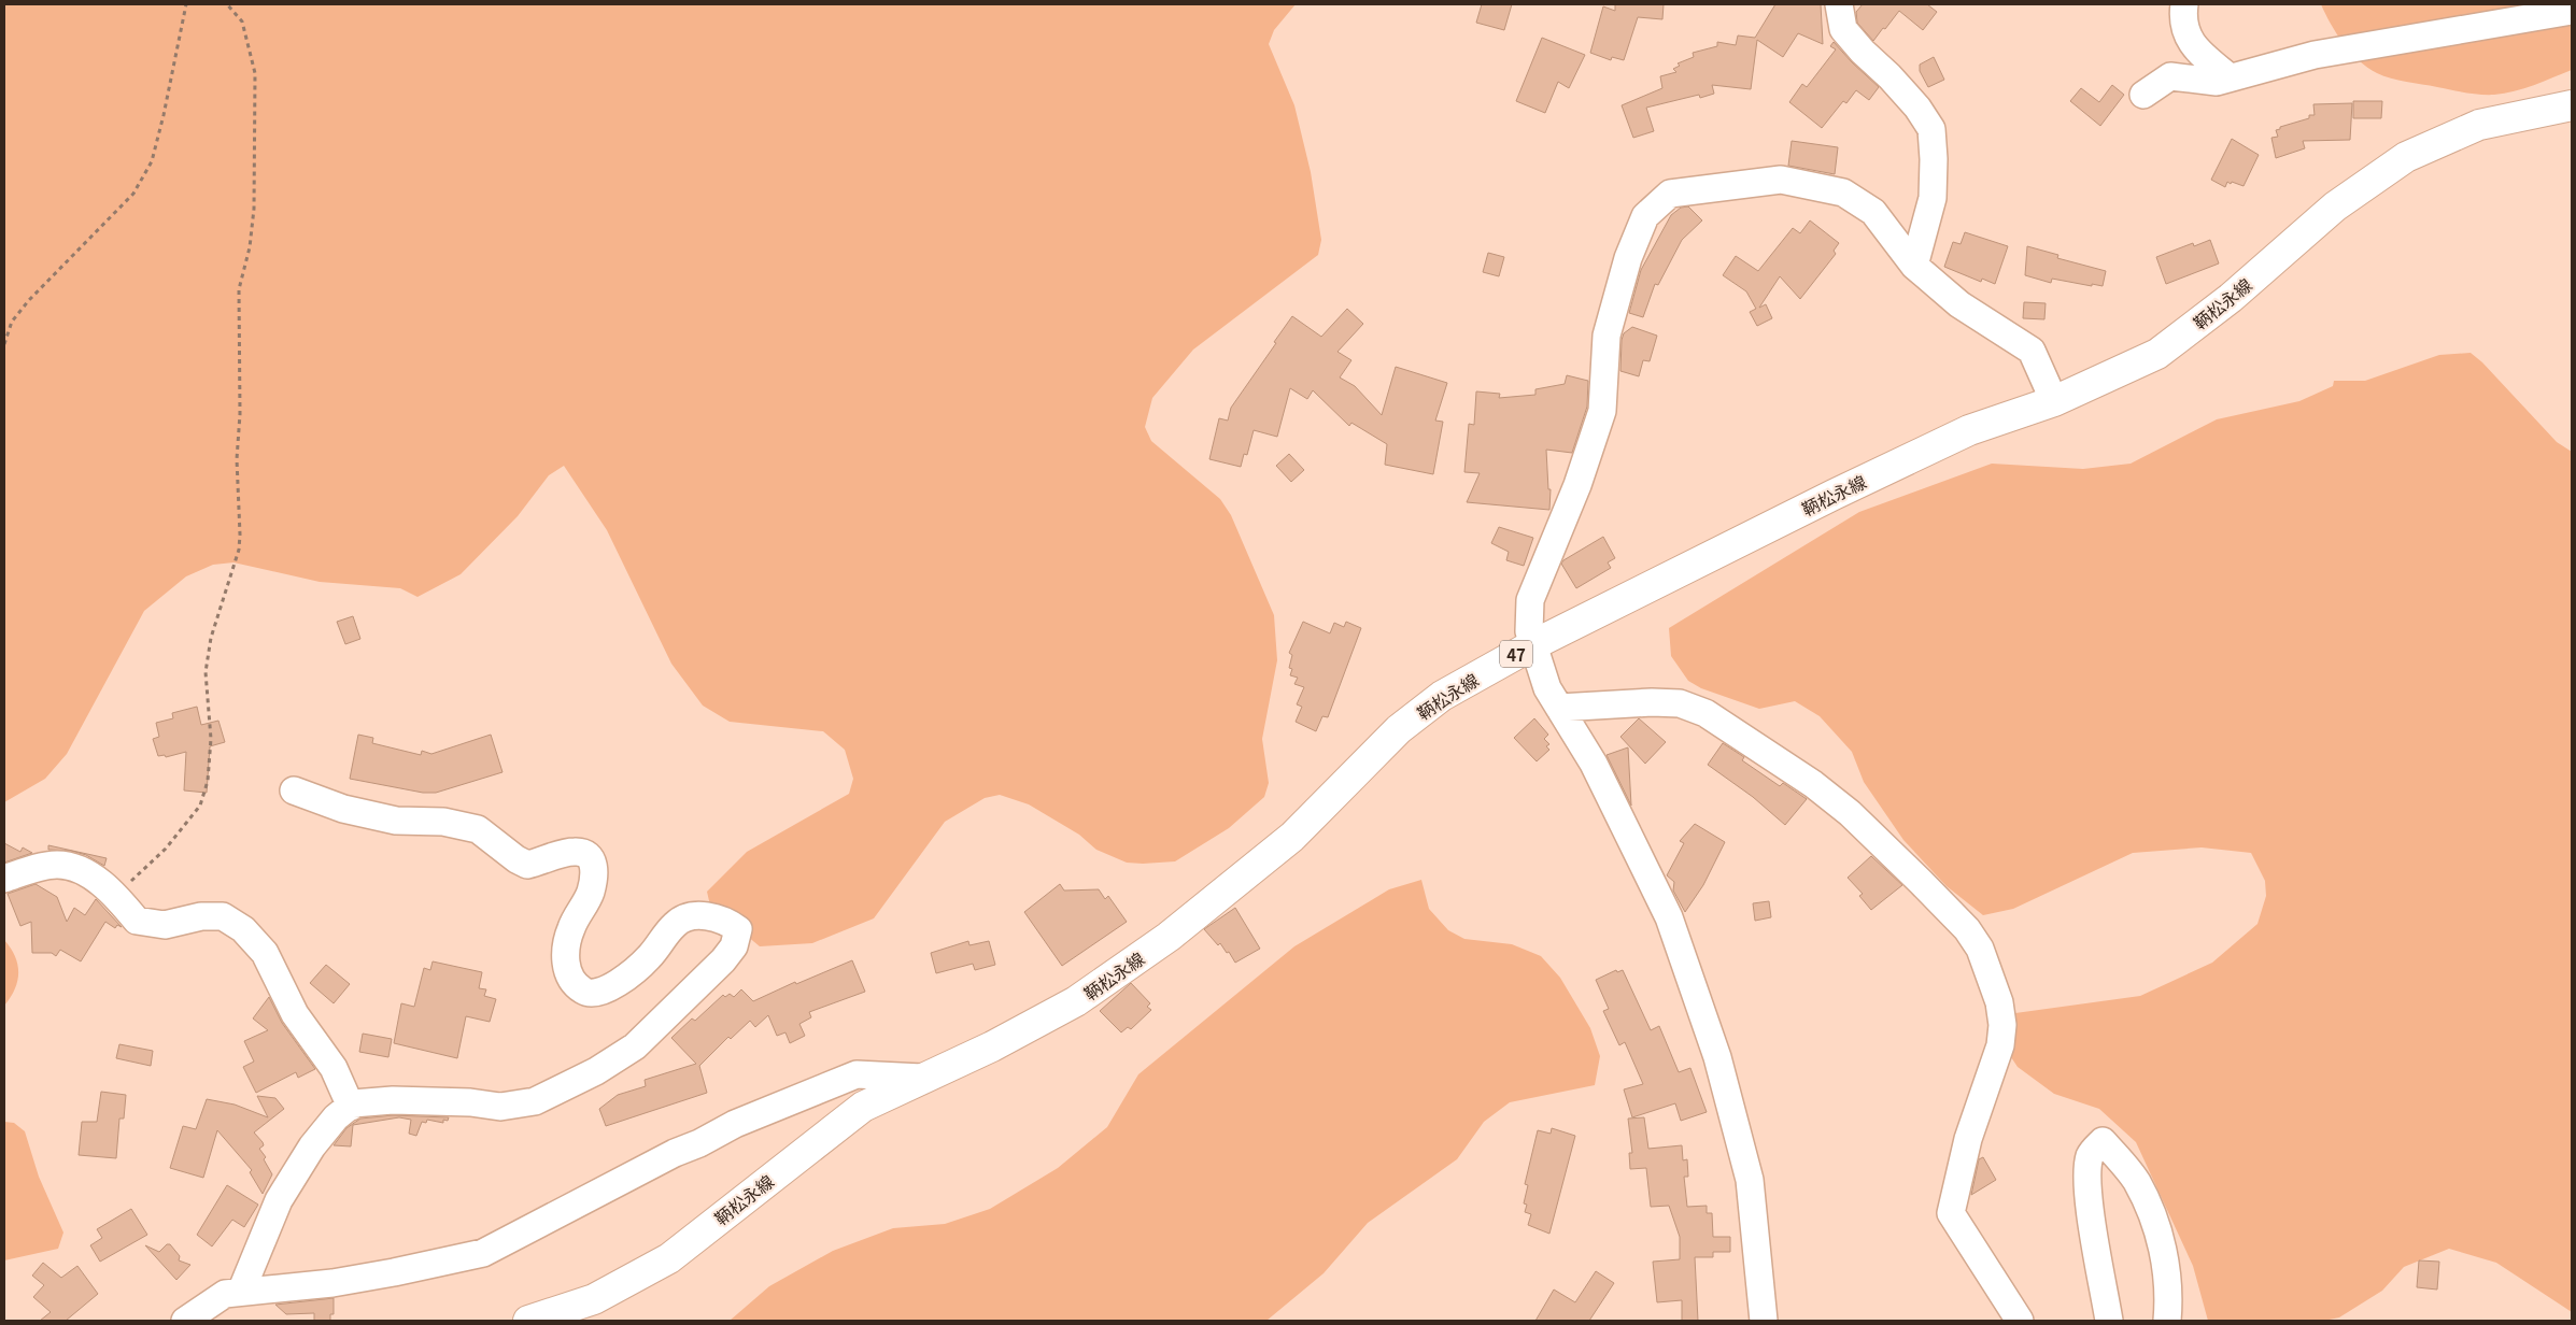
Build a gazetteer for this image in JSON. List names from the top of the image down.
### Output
{
  "streets": {
    "main road": ["鞆松永線", "47"]
  }
}
